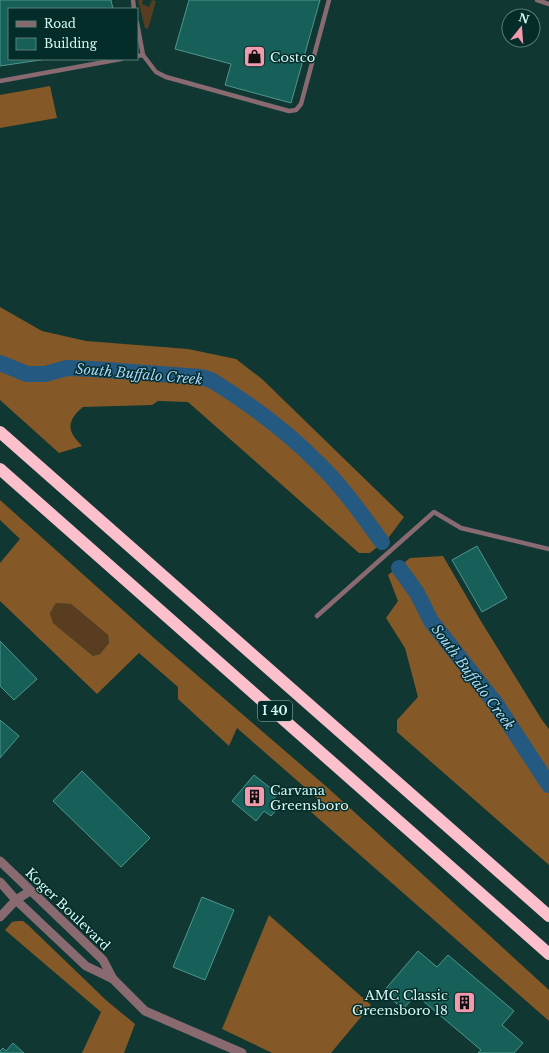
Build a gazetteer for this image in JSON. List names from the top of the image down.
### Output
{
  "streets": {
    "highway": ["I 40"],
    "street": ["Koger Boulevard"]
  },
  "water": ["South Buffalo Creek"],
  "places": {
    "shop": ["Costco"],
    "building": ["Carvana Greensboro", "AMC Classic Greensboro 18"]
  },
  "legend": ["Road", "Building"],
  "north": "top"
}
